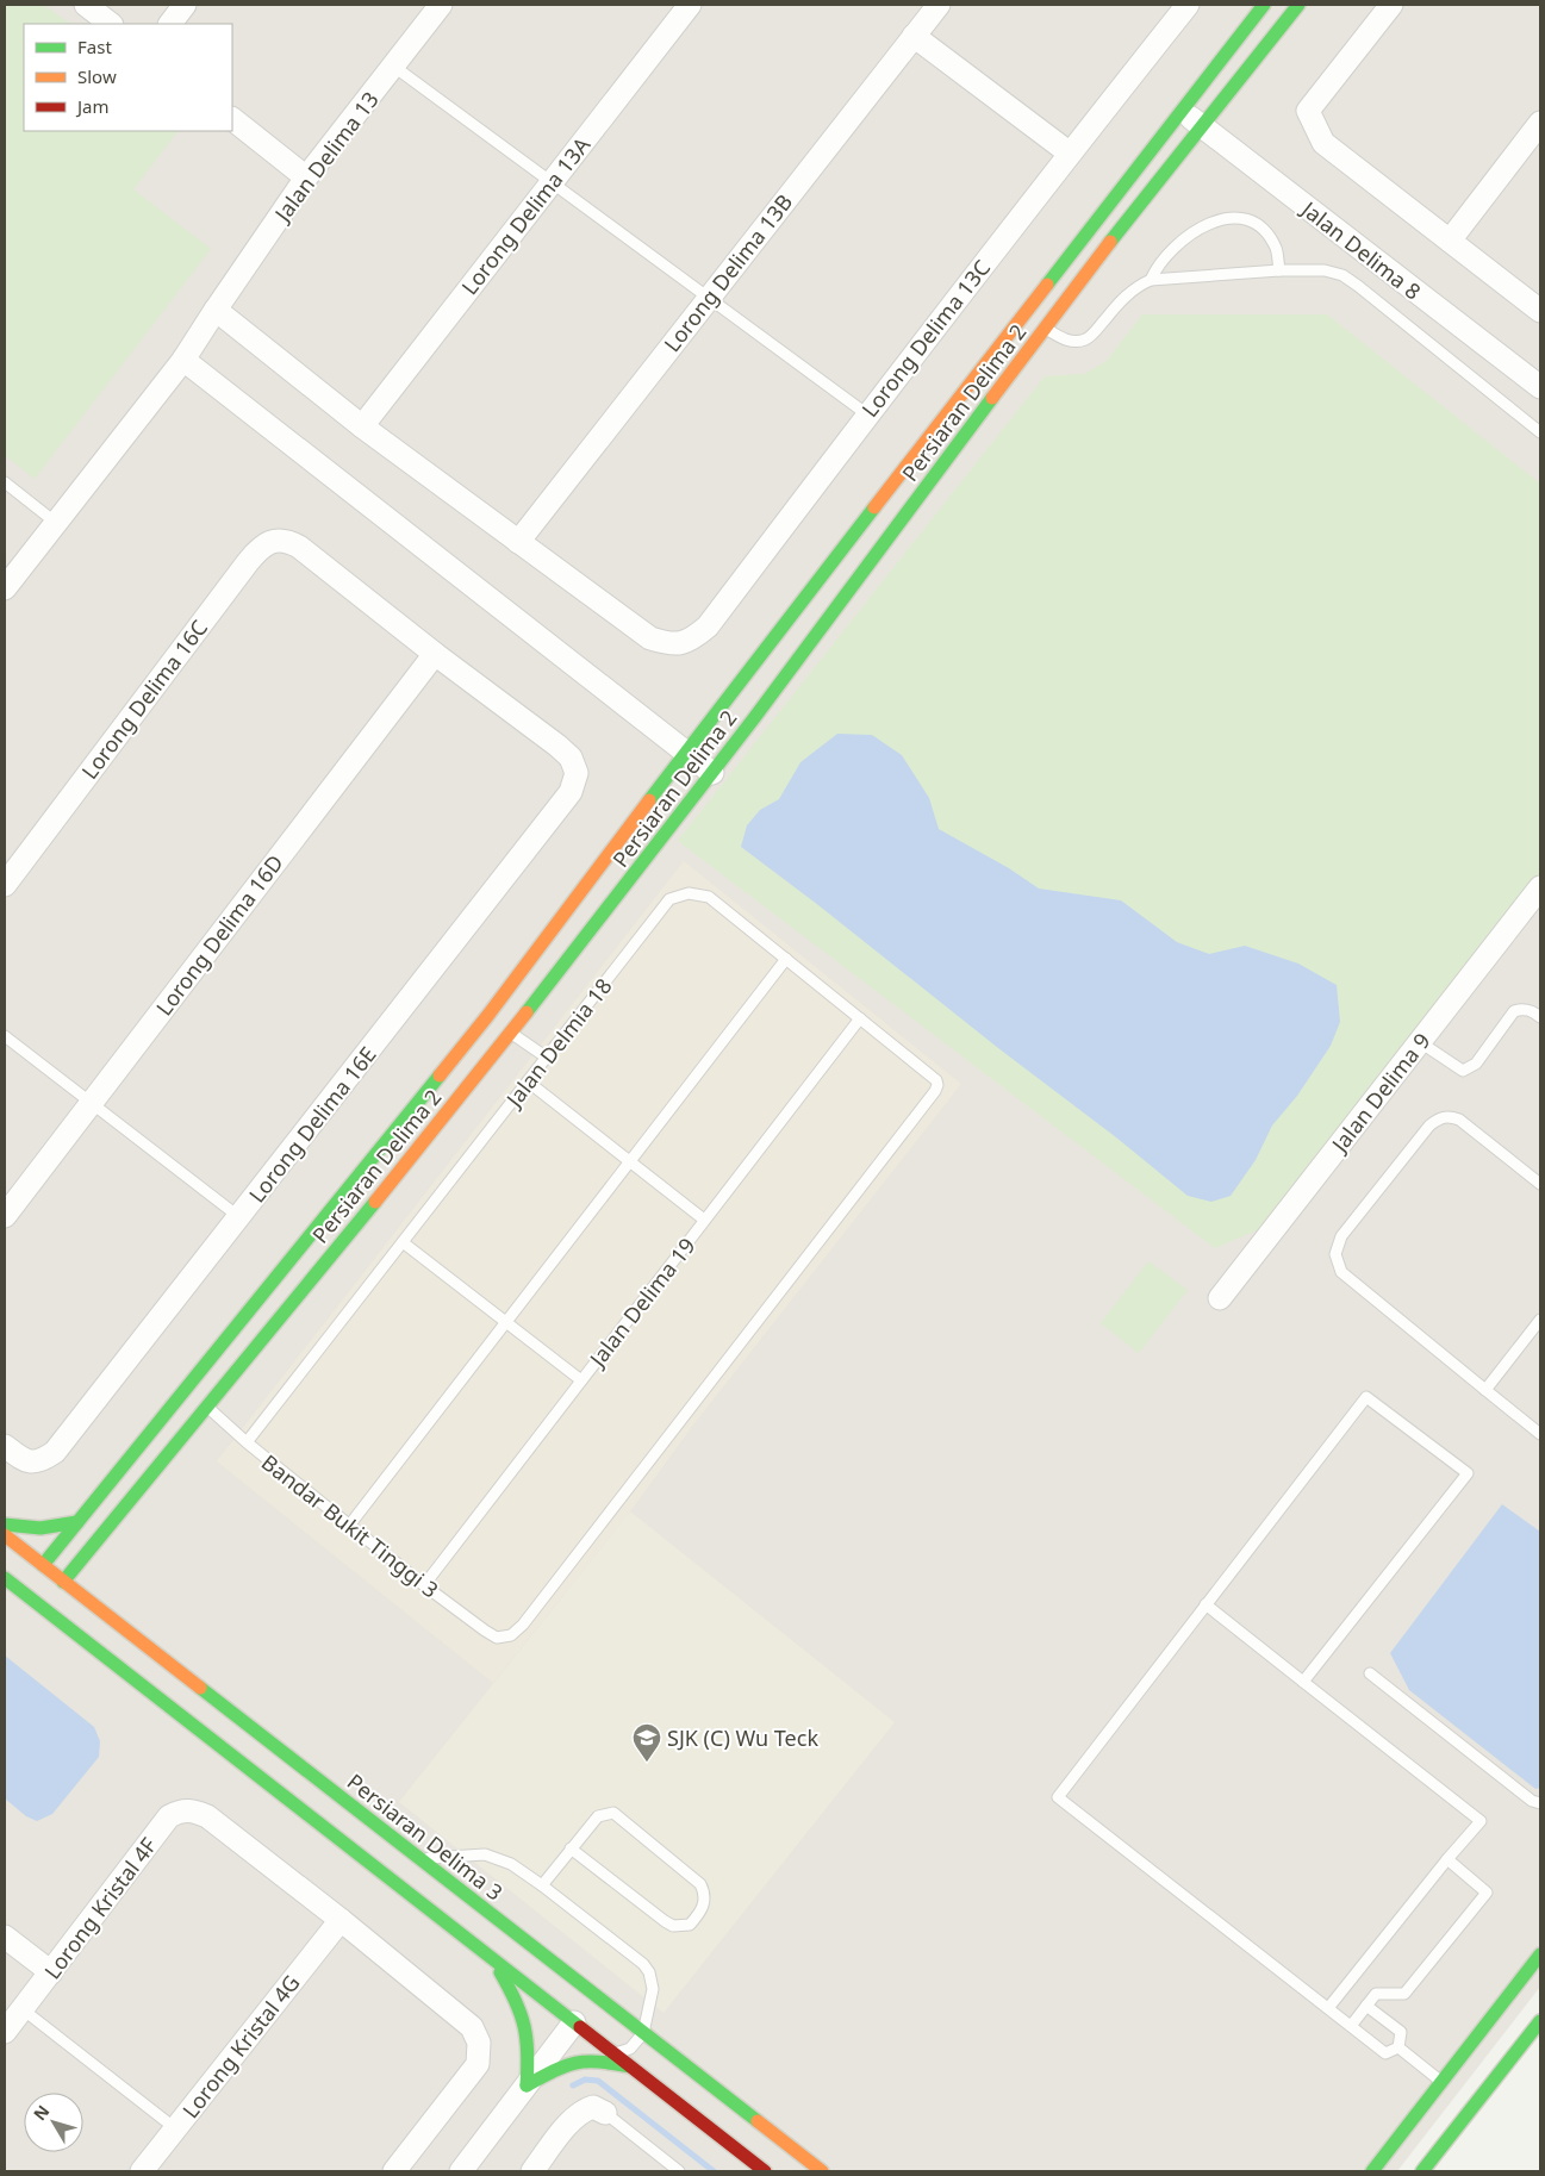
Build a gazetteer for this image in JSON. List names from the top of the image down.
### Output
{
  "streets": {
    "street": [
      "Jalan Delima 13",
      "Lorong Delima 13A",
      "Jalan Delima 8",
      "Lorong Delima 13B",
      "Lorong Delima 13C",
      "Persiaran Delima 2",
      "Lorong Delima 16C",
      "Lorong Delima 16D",
      "Jalan Delima 9",
      "Lorong Delima 16E",
      "Persiaran Delima 3",
      "Lorong Kristal 4F",
      "Lorong Kristal 4G"
    ],
    "lane": ["Jalan Delmia 18", "Jalan Delima 19", "Bandar Bukit Tinggi 3"]
  },
  "crossings": [
    ["Jalan Delima 8", "Persiaran Delima 2"],
    ["Lorong Delima 13B", "Lorong Delima 13C"],
    ["Persiaran Delima 2", "Bandar Bukit Tinggi 3"],
    ["Persiaran Delima 2", "Persiaran Delima 3"],
    ["Lorong Delima 16C", "Lorong Delima 16D"],
    ["Lorong Delima 16C", "Lorong Delima 16E"],
    ["Lorong Delima 16D", "Lorong Delima 16E"],
    ["Jalan Delmia 18", "Jalan Delima 19"],
    ["Jalan Delmia 18", "Bandar Bukit Tinggi 3"],
    ["Jalan Delima 19", "Bandar Bukit Tinggi 3"],
    ["Lorong Kristal 4F", "Lorong Kristal 4G"]
  ],
  "places": {
    "school or university": ["SJK (C) Wu Teck"]
  },
  "legend": ["Fast", "Slow", "Jam"],
  "north": "top left"
}
